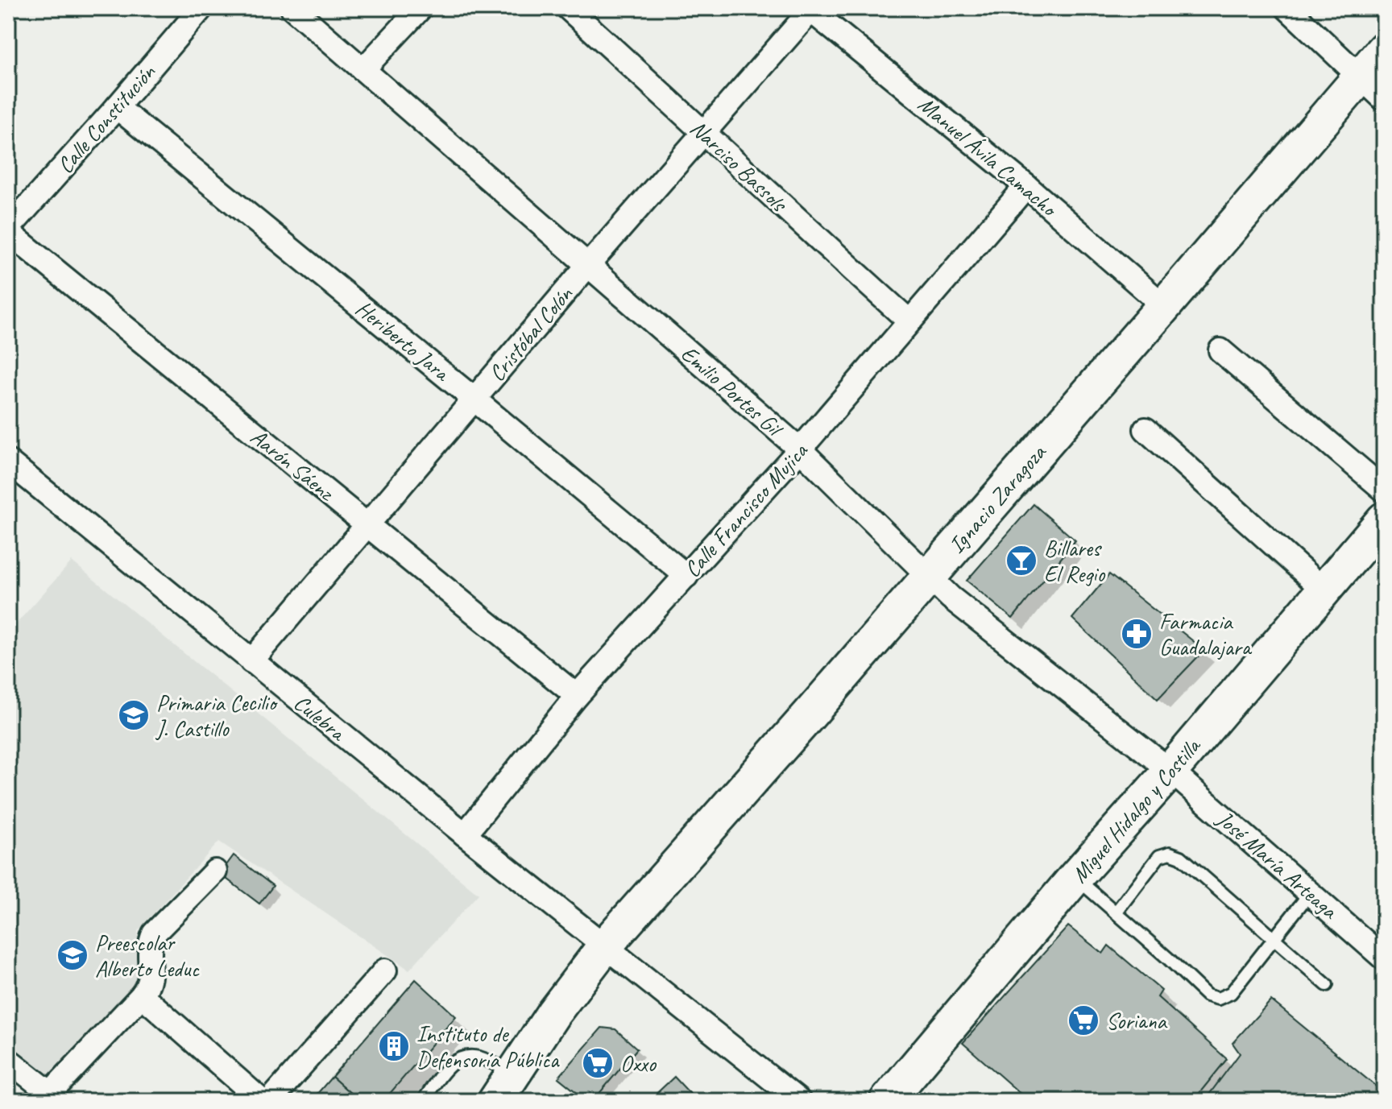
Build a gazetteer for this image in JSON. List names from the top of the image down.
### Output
{
  "streets": {
    "main road": ["Ignacio Zaragoza", "Miguel Hidalgo y Costilla"],
    "street": [
      "Calle Constitución",
      "Manuel Ávila Camacho",
      "Narciso Bassols",
      "Cristóbal Colón",
      "Heriberto Jara",
      "Emilio Portes Gil",
      "Aarón Sáenz",
      "Calle Francisco Mujica",
      "Culebra",
      "José María Arteaga"
    ]
  },
  "crossings": [
    ["Calle Constitución", "Heriberto Jara"],
    ["Calle Constitución", "Aarón Sáenz"],
    ["Manuel Ávila Camacho", "Cristóbal Colón"],
    ["Manuel Ávila Camacho", "Ignacio Zaragoza"],
    ["Manuel Ávila Camacho", "Calle Francisco Mujica"],
    ["Narciso Bassols", "Cristóbal Colón"],
    ["Narciso Bassols", "Calle Francisco Mujica"],
    ["Cristóbal Colón", "Heriberto Jara"],
    ["Cristóbal Colón", "Emilio Portes Gil"],
    ["Cristóbal Colón", "Aarón Sáenz"],
    ["Cristóbal Colón", "Culebra"],
    ["Heriberto Jara", "Calle Francisco Mujica"],
    ["Emilio Portes Gil", "Ignacio Zaragoza"],
    ["Emilio Portes Gil", "Calle Francisco Mujica"],
    ["Emilio Portes Gil", "Miguel Hidalgo y Costilla"],
    ["Emilio Portes Gil", "José María Arteaga"],
    ["Aarón Sáenz", "Calle Francisco Mujica"],
    ["Ignacio Zaragoza", "Culebra"],
    ["Calle Francisco Mujica", "Culebra"],
    ["Miguel Hidalgo y Costilla", "José María Arteaga"]
  ],
  "places": {
    "bar": ["Billares El Regio"],
    "pharmacy": ["Farmacia Guadalajara"],
    "school or university": ["Primaria Cecilio J. Castillo", "Preescolar Alberto Leduc"],
    "supermarket": ["Soriana", "Oxxo"],
    "building": ["Instituto de Defensoría Pública"]
  }
}
